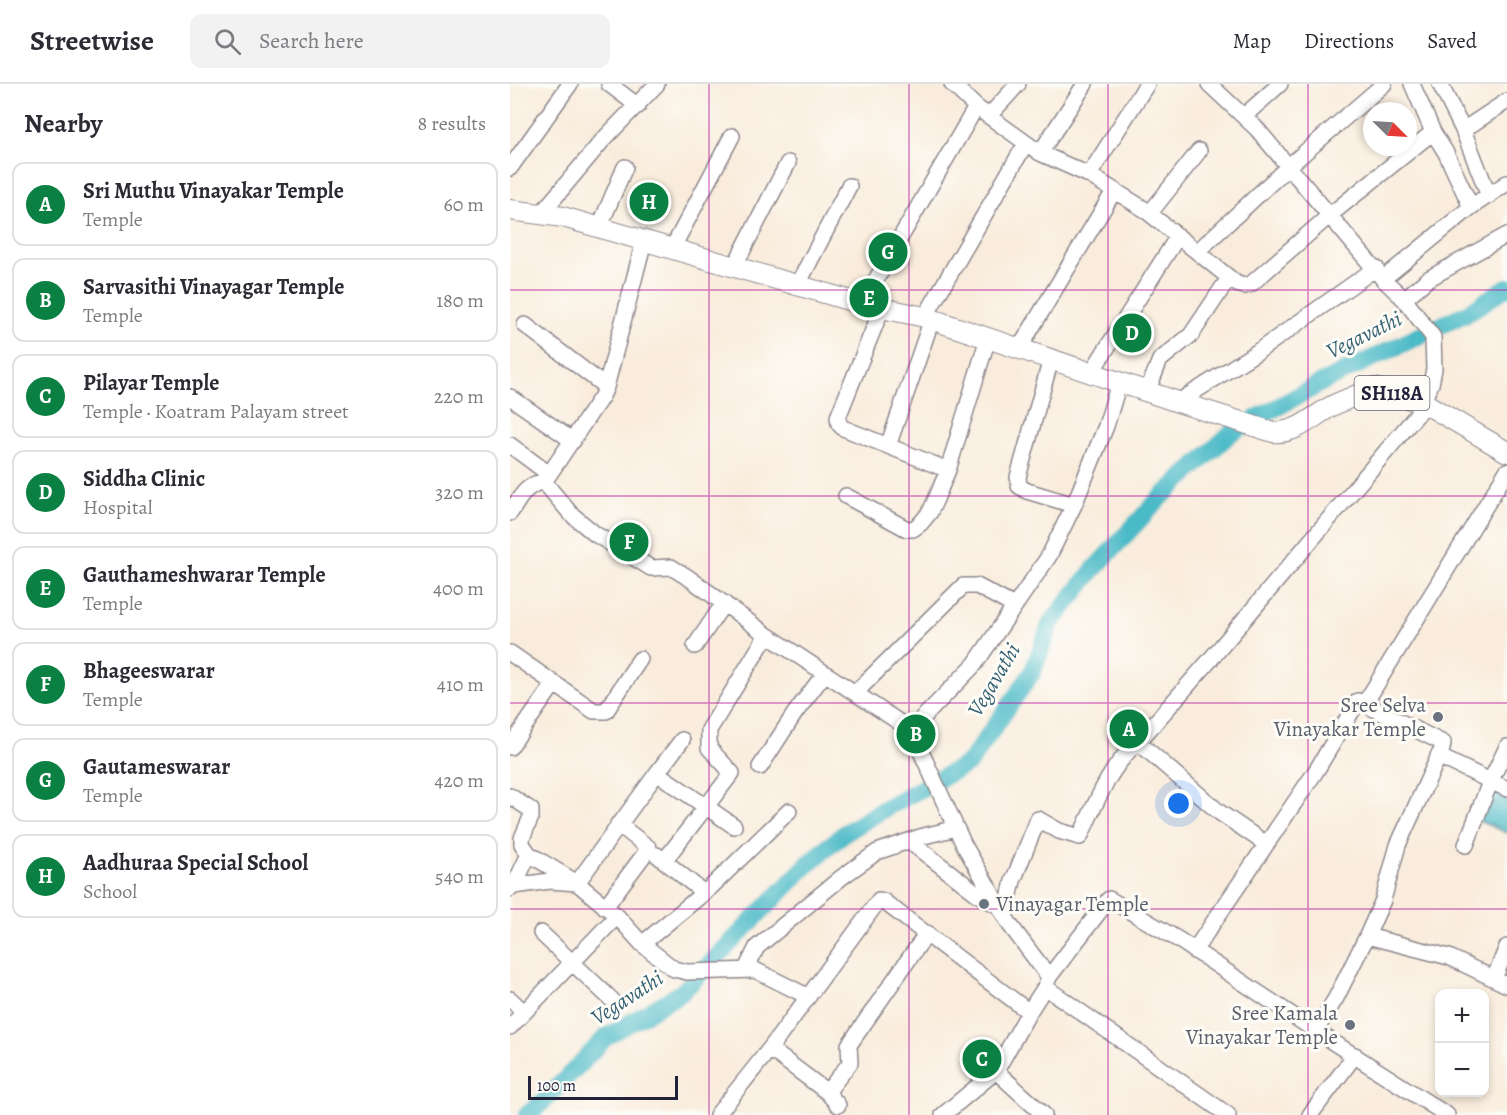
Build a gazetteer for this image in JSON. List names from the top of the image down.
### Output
{
  "streets": {
    "main road": ["SH118A"]
  },
  "water": ["Vegavathi"],
  "places": ["Sree Selva Vinayakar Temple", "Vinayagar Temple", "Sree Kamala Vinayakar Temple"],
  "scale_bar": "100 m",
  "north": "bottom right",
  "page": {
    "header": "Streetwise",
    "search": "Search here",
    "nav": ["Map", "Directions", "Saved"],
    "heading": ["Nearby", "8 results"],
    "list": [
      {
        "mark": "A",
        "name": "Sri Muthu Vinayakar Temple",
        "note": "Temple",
        "value": "60 m"
      },
      {
        "mark": "B",
        "name": "Sarvasithi Vinayagar Temple",
        "note": "Temple",
        "value": "180 m"
      },
      {
        "mark": "C",
        "name": "Pilayar Temple",
        "note": "Temple · Koatram Palayam street",
        "value": "220 m"
      },
      {
        "mark": "D",
        "name": "Siddha Clinic",
        "note": "Hospital",
        "value": "320 m"
      },
      {
        "mark": "E",
        "name": "Gauthameshwarar Temple",
        "note": "Temple",
        "value": "400 m"
      },
      {
        "mark": "F",
        "name": "Bhageeswarar",
        "note": "Temple",
        "value": "410 m"
      },
      {
        "mark": "G",
        "name": "Gautameswarar",
        "note": "Temple",
        "value": "420 m"
      },
      {
        "mark": "H",
        "name": "Aadhuraa Special School",
        "note": "School",
        "value": "540 m"
      }
    ],
    "pins": [
      "H",
      "G",
      "E",
      "D",
      "F",
      "A",
      "B",
      "C"
    ],
    "map_buttons": ["+", "−"],
    "scale": "100 m"
  }
}
